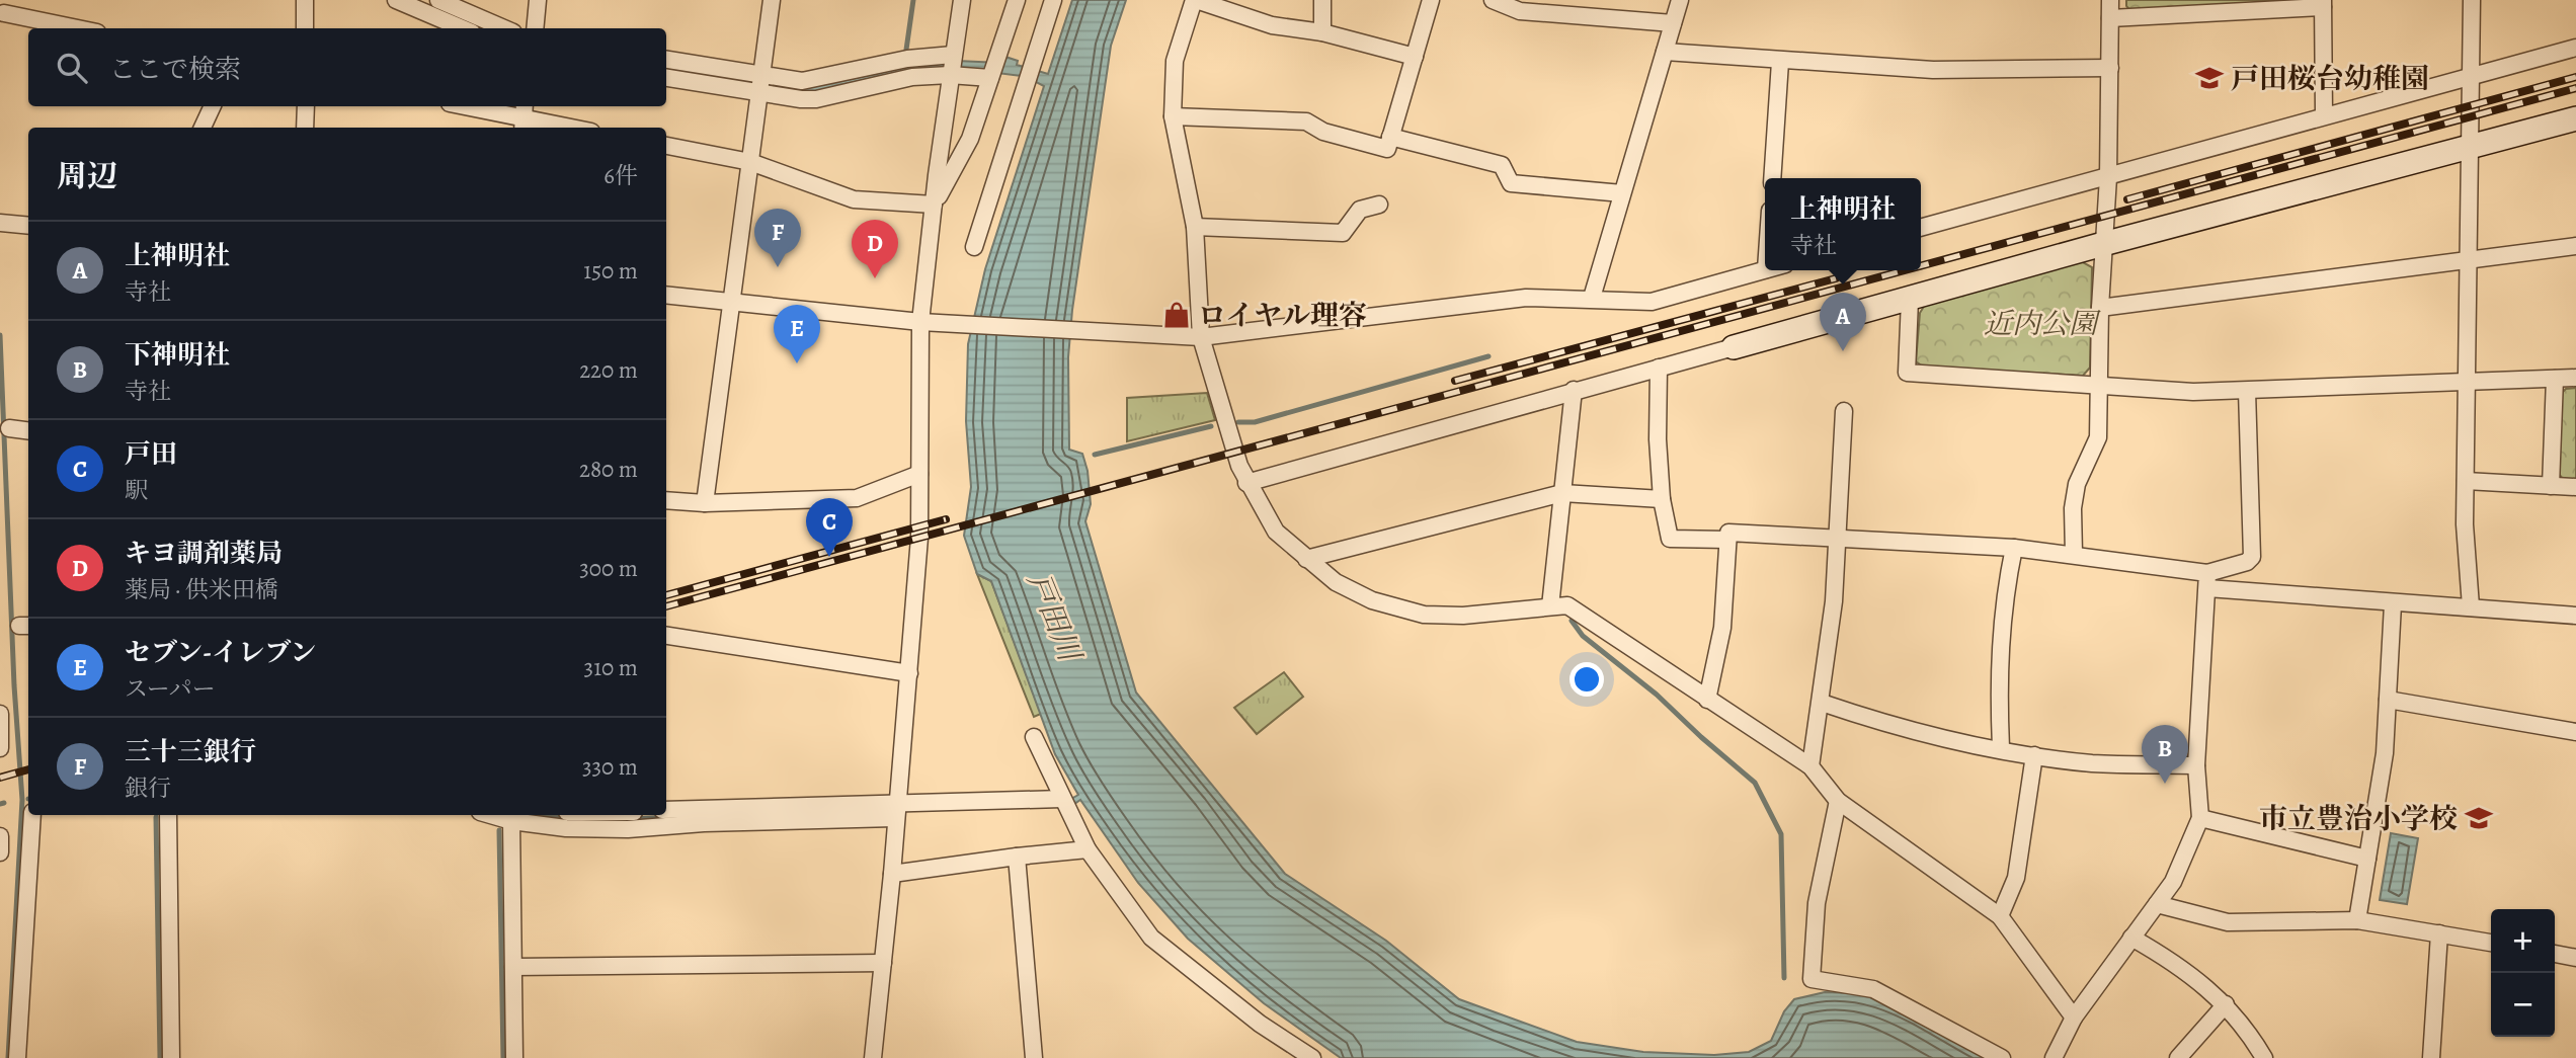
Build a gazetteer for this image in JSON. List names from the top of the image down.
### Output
{
  "water": ["戸田川"],
  "parks": ["近内公園"],
  "places": {
    "school or university": ["戸田桜台幼稚園", "市立豊治小学校"],
    "shop": ["ロイヤル理容"]
  },
  "page": {
    "search": "ここで検索",
    "heading": ["周辺", "6件"],
    "popup": ["上神明社", "寺社"],
    "pins": [
      "F",
      "D",
      "A",
      "E",
      "C",
      "B"
    ],
    "list": [
      {
        "mark": "A",
        "name": "上神明社",
        "note": "寺社",
        "value": "150 m"
      },
      {
        "mark": "B",
        "name": "下神明社",
        "note": "寺社",
        "value": "220 m"
      },
      {
        "mark": "C",
        "name": "戸田",
        "note": "駅",
        "value": "280 m"
      },
      {
        "mark": "D",
        "name": "キヨ調剤薬局",
        "note": "薬局 · 供米田橋",
        "value": "300 m"
      },
      {
        "mark": "E",
        "name": "セブン-イレブン",
        "note": "スーパー",
        "value": "310 m"
      },
      {
        "mark": "F",
        "name": "三十三銀行",
        "note": "銀行",
        "value": "330 m"
      }
    ],
    "map_buttons": ["+", "−"]
  }
}
